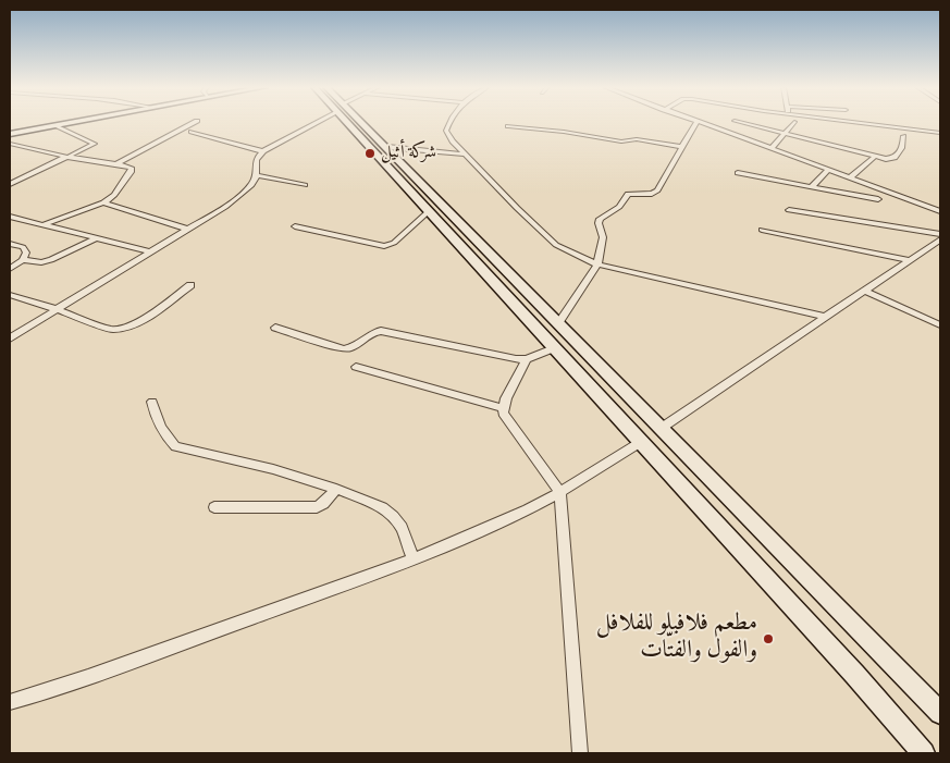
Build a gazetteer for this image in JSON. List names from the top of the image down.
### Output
{
  "places": ["شركة أثيل", "مطعم فلافيلو للفلافل والفول والفتّات"]
}
